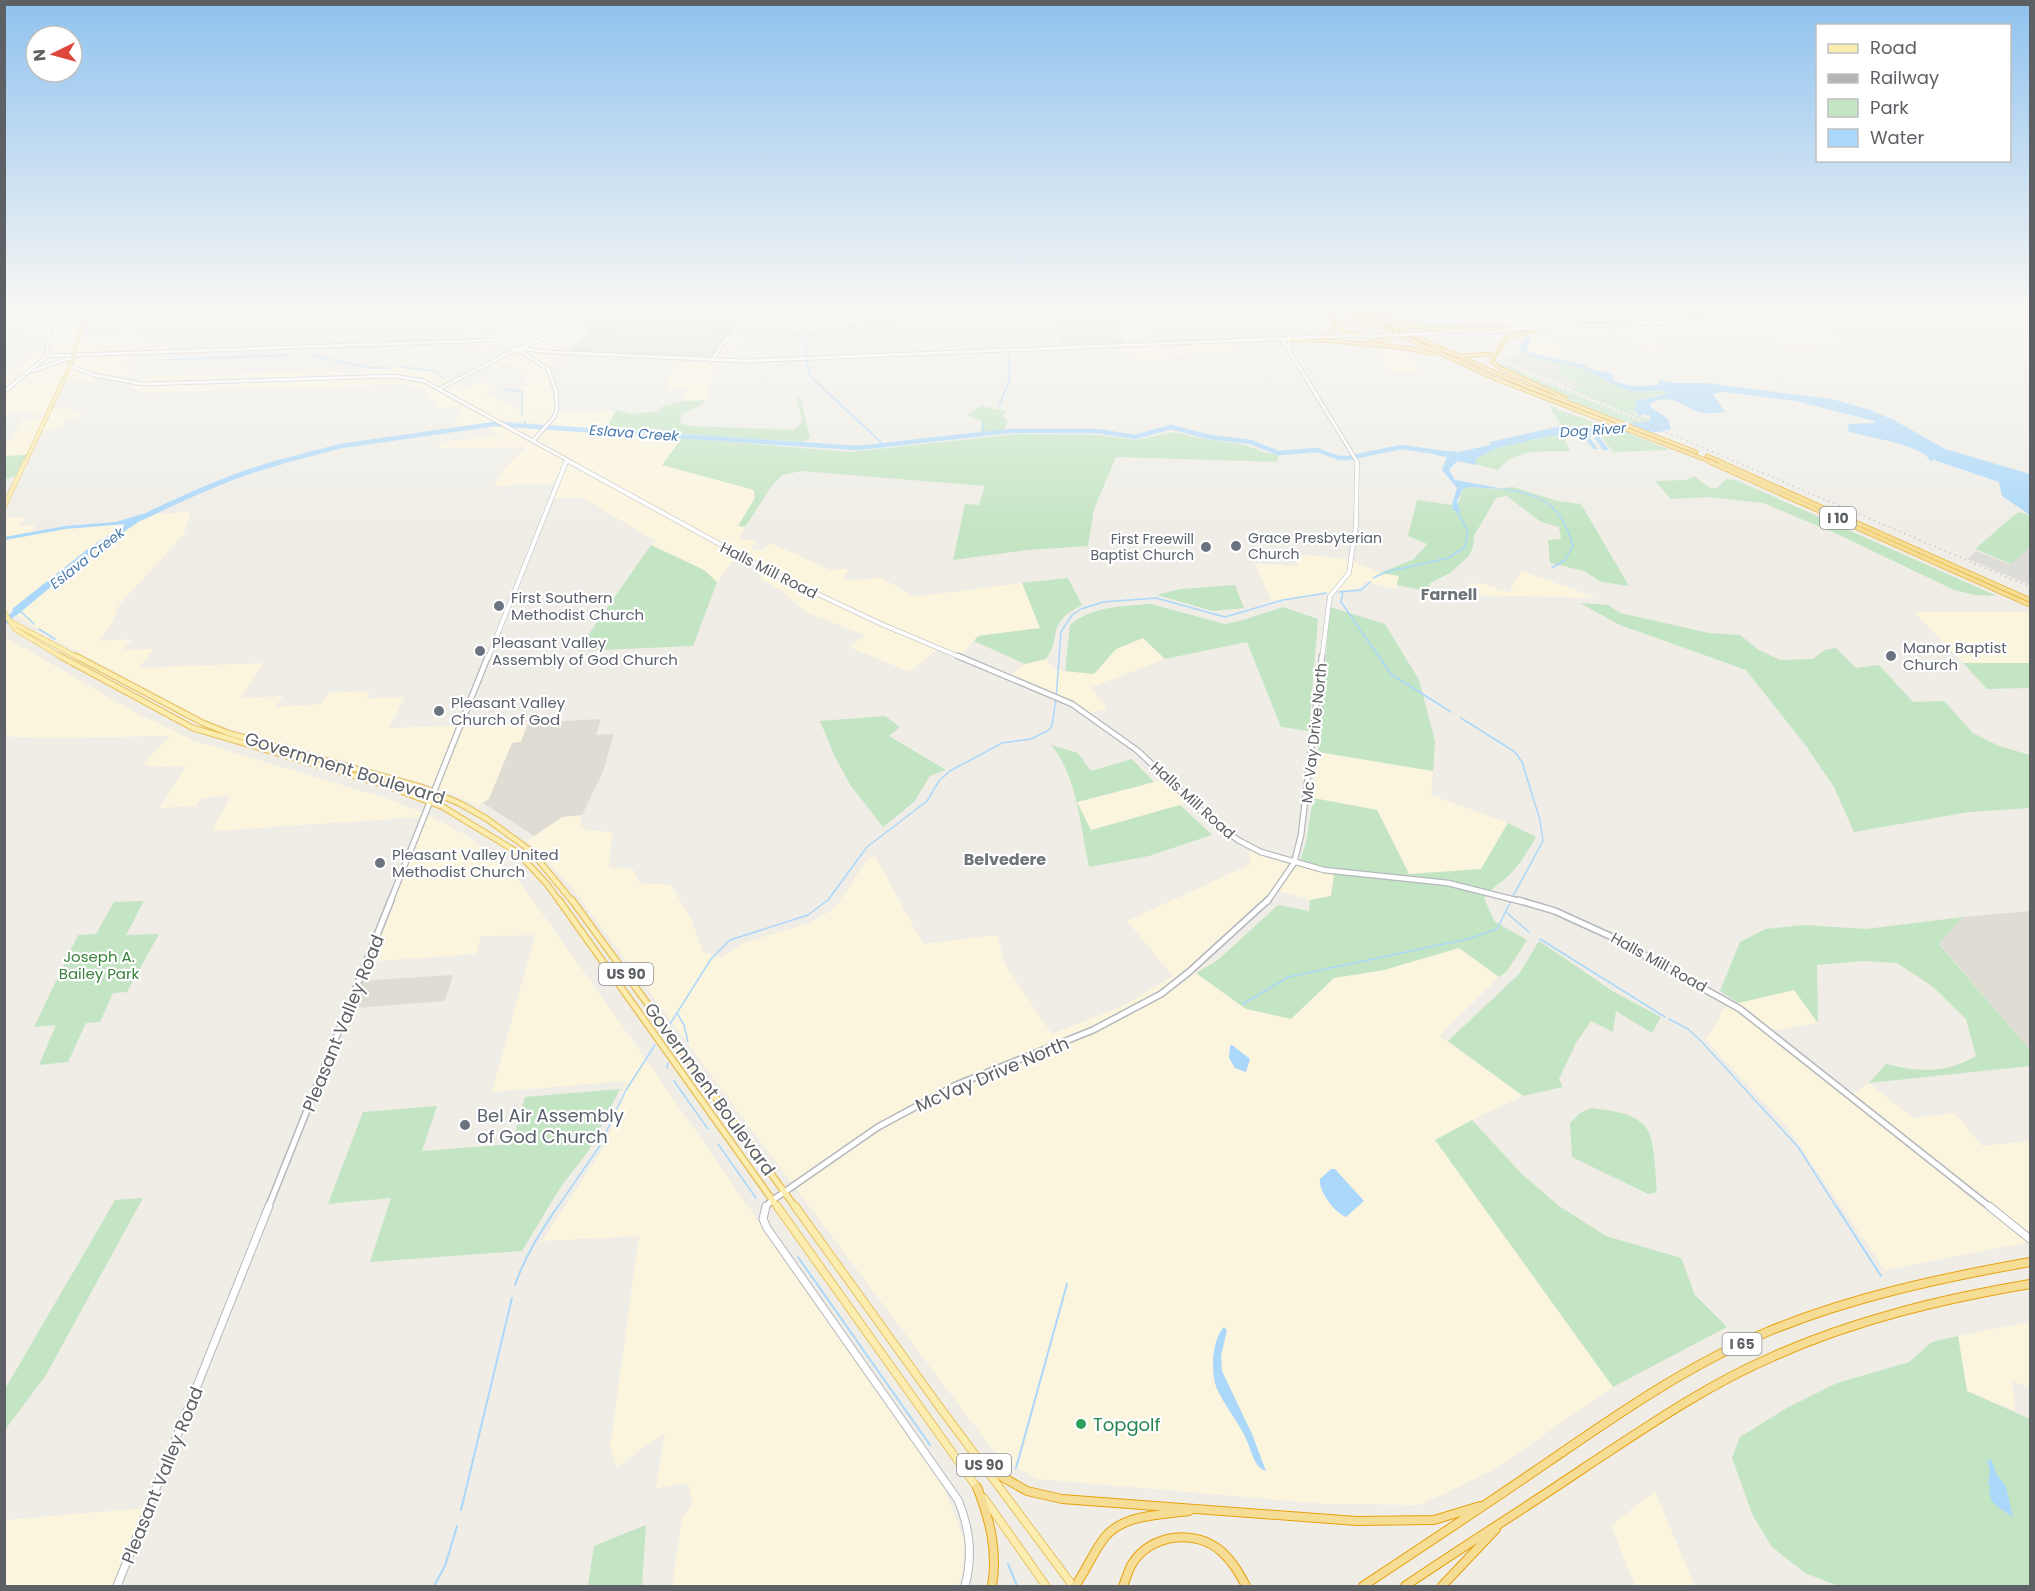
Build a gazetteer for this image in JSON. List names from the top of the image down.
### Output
{
  "streets": {
    "highway": ["I 10", "I 65"],
    "main road": ["Government Boulevard", "US 90"],
    "street": [
      "Halls Mill Road",
      "Mc Vay Drive North",
      "Pleasant Valley Road",
      "McVay Drive North"
    ]
  },
  "crossings": [
    ["Halls Mill Road", "Mc Vay Drive North"],
    ["Halls Mill Road", "Pleasant Valley Road"],
    ["Mc Vay Drive North", "McVay Drive North"],
    ["Government Boulevard", "Pleasant Valley Road"],
    ["Government Boulevard", "McVay Drive North"]
  ],
  "districts": ["Farnell", "Belvedere"],
  "water": ["Dog River", "Eslava Creek"],
  "parks": ["Joseph A. Bailey Park"],
  "places": [
    "Grace Presbyterian Church",
    "First Freewill Baptist Church",
    "First Southern Methodist Church",
    "Pleasant Valley Assembly of God Church",
    "Manor Baptist Church",
    "Pleasant Valley Church of God",
    "Pleasant Valley United Methodist Church",
    "Bel Air Assembly of God Church",
    "Topgolf"
  ],
  "legend": [
    "Road",
    "Railway",
    "Park",
    "Water"
  ],
  "north": "left"
}
